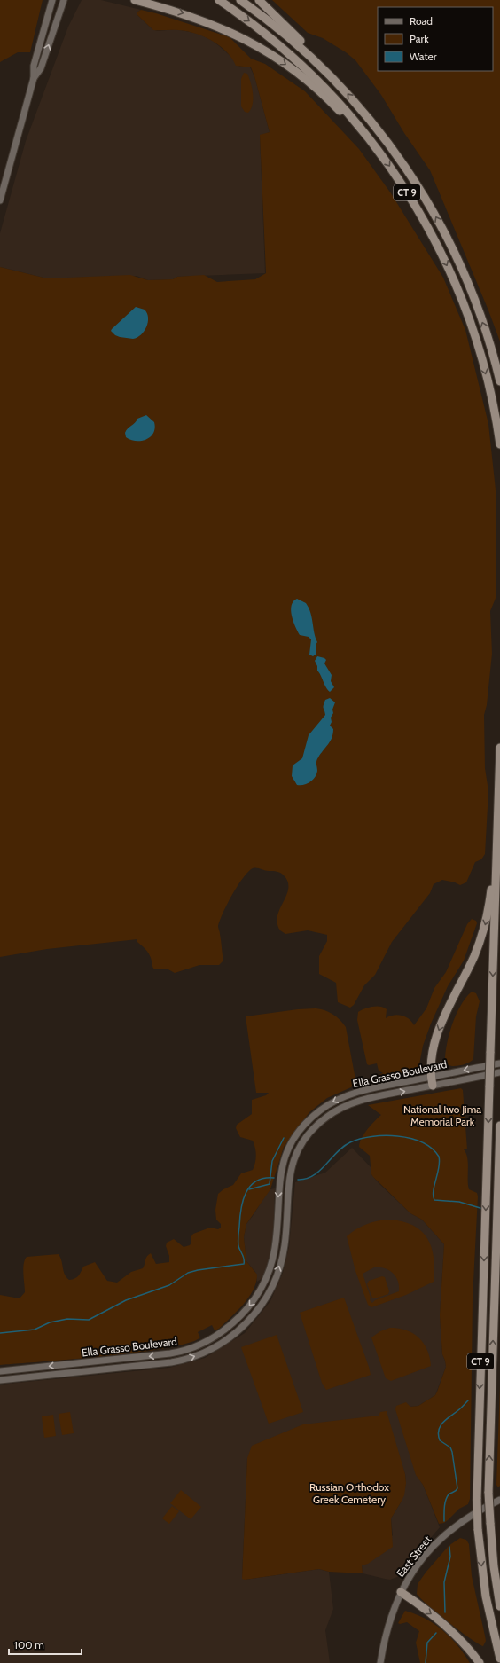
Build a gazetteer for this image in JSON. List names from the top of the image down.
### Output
{
  "streets": {
    "highway": ["CT 9"],
    "main road": ["Ella Grasso Boulevard", "East Street"]
  },
  "parks": ["National Iwo Jima Memorial Park", "Russian Orthodox Greek Cemetery"],
  "legend": ["Road", "Park", "Water"],
  "scale_bar": "100 m"
}
